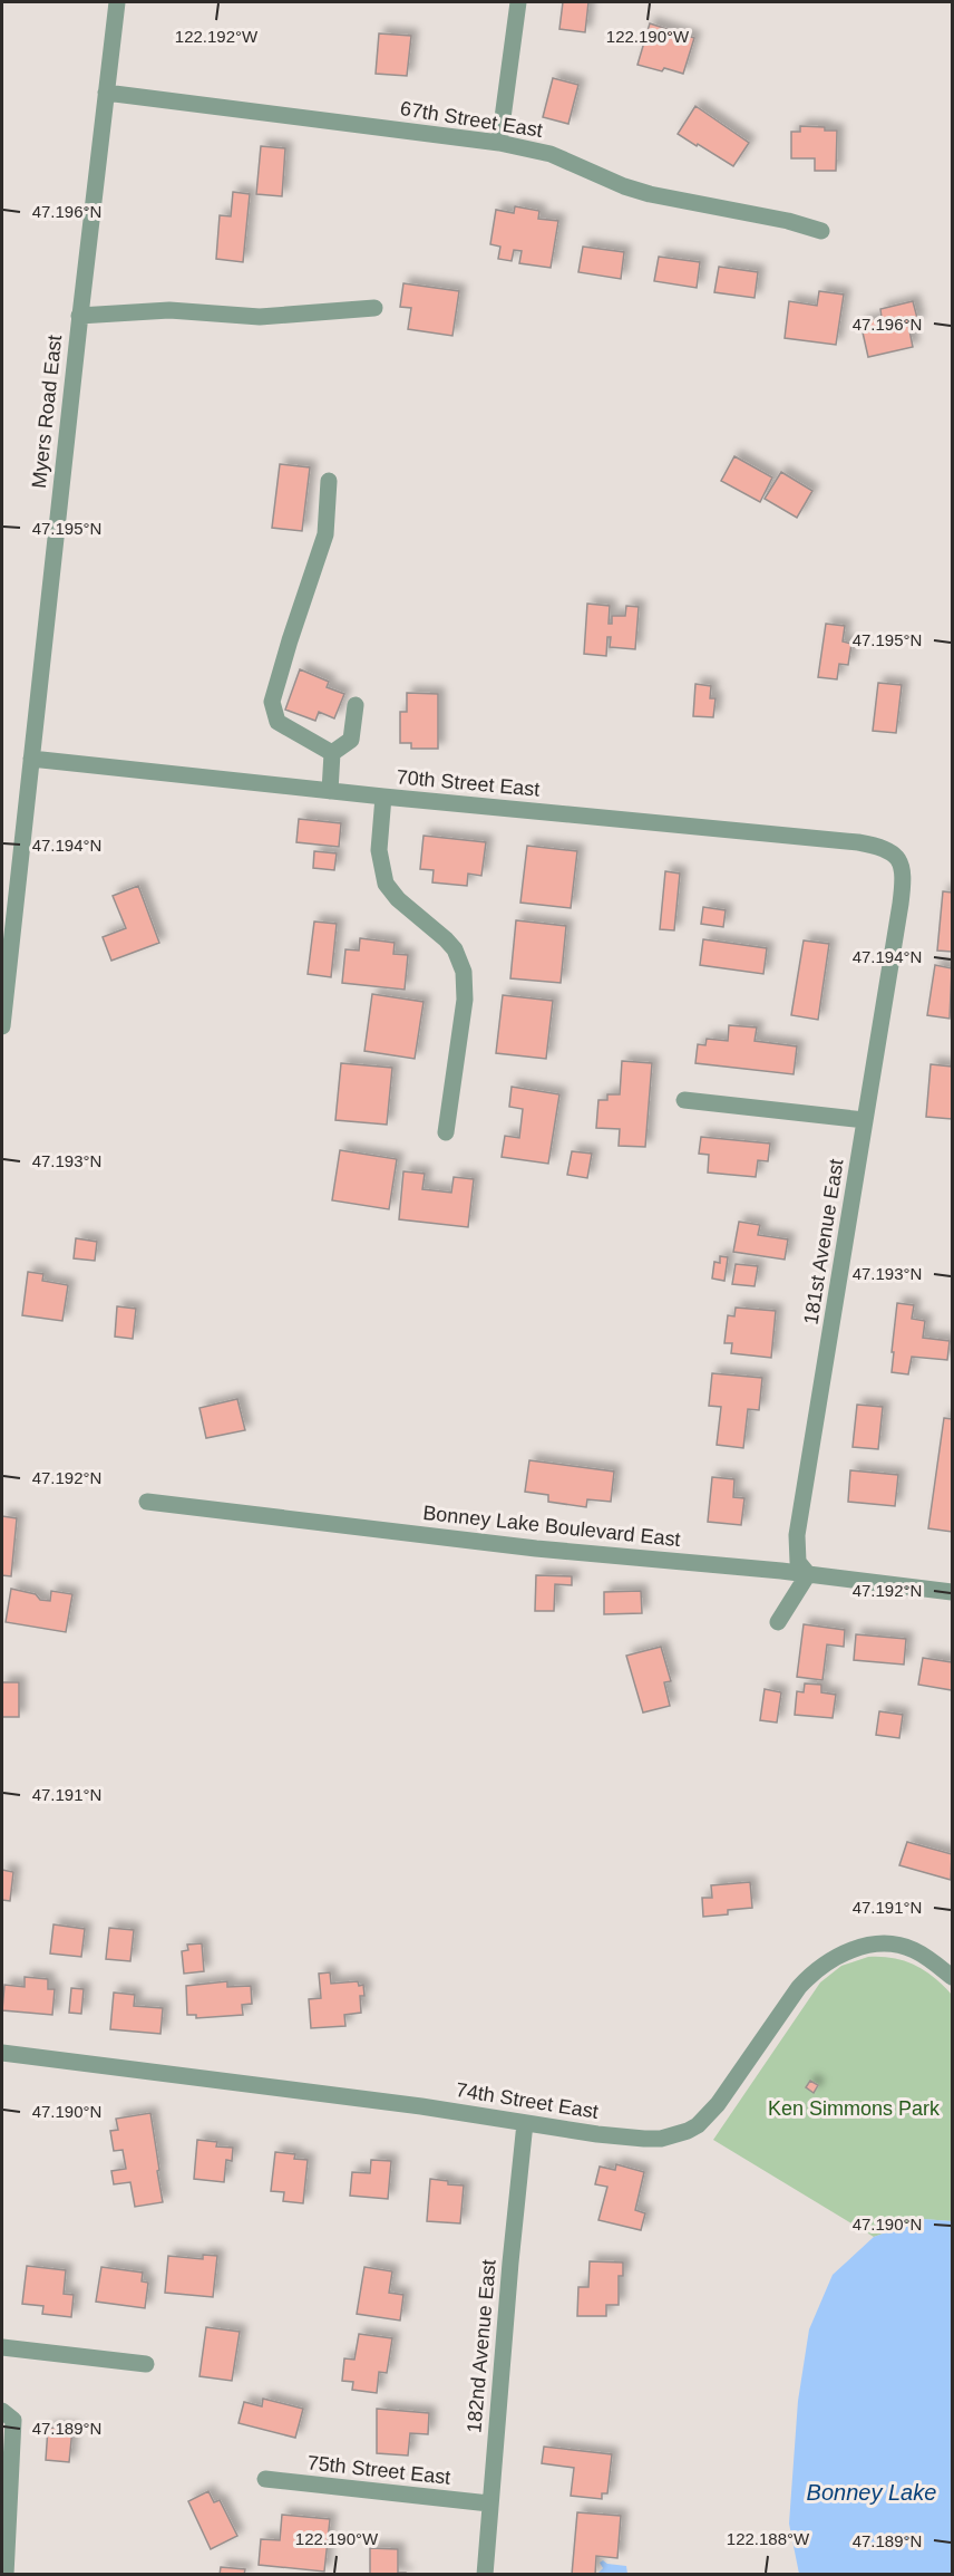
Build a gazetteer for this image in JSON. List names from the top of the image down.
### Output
{
  "streets": {
    "street": [
      "67th Street East",
      "Myers Road East",
      "70th Street East",
      "181st Avenue East",
      "Bonney Lake Boulevard East",
      "74th Street East",
      "182nd Avenue East",
      "75th Street East"
    ]
  },
  "crossings": [
    ["67th Street East", "Myers Road East"],
    ["Myers Road East", "70th Street East"],
    ["70th Street East", "181st Avenue East"],
    ["181st Avenue East", "Bonney Lake Boulevard East"],
    ["74th Street East", "182nd Avenue East"],
    ["182nd Avenue East", "75th Street East"]
  ],
  "water": ["Bonney Lake"],
  "parks": ["Ken Simmons Park"],
  "coordinates": [
    "122.192°W",
    "122.190°W",
    "47.196°N",
    "47.195°N",
    "47.194°N",
    "47.193°N",
    "47.192°N",
    "47.191°N",
    "47.190°N",
    "47.189°N",
    "122.188°W"
  ]
}
